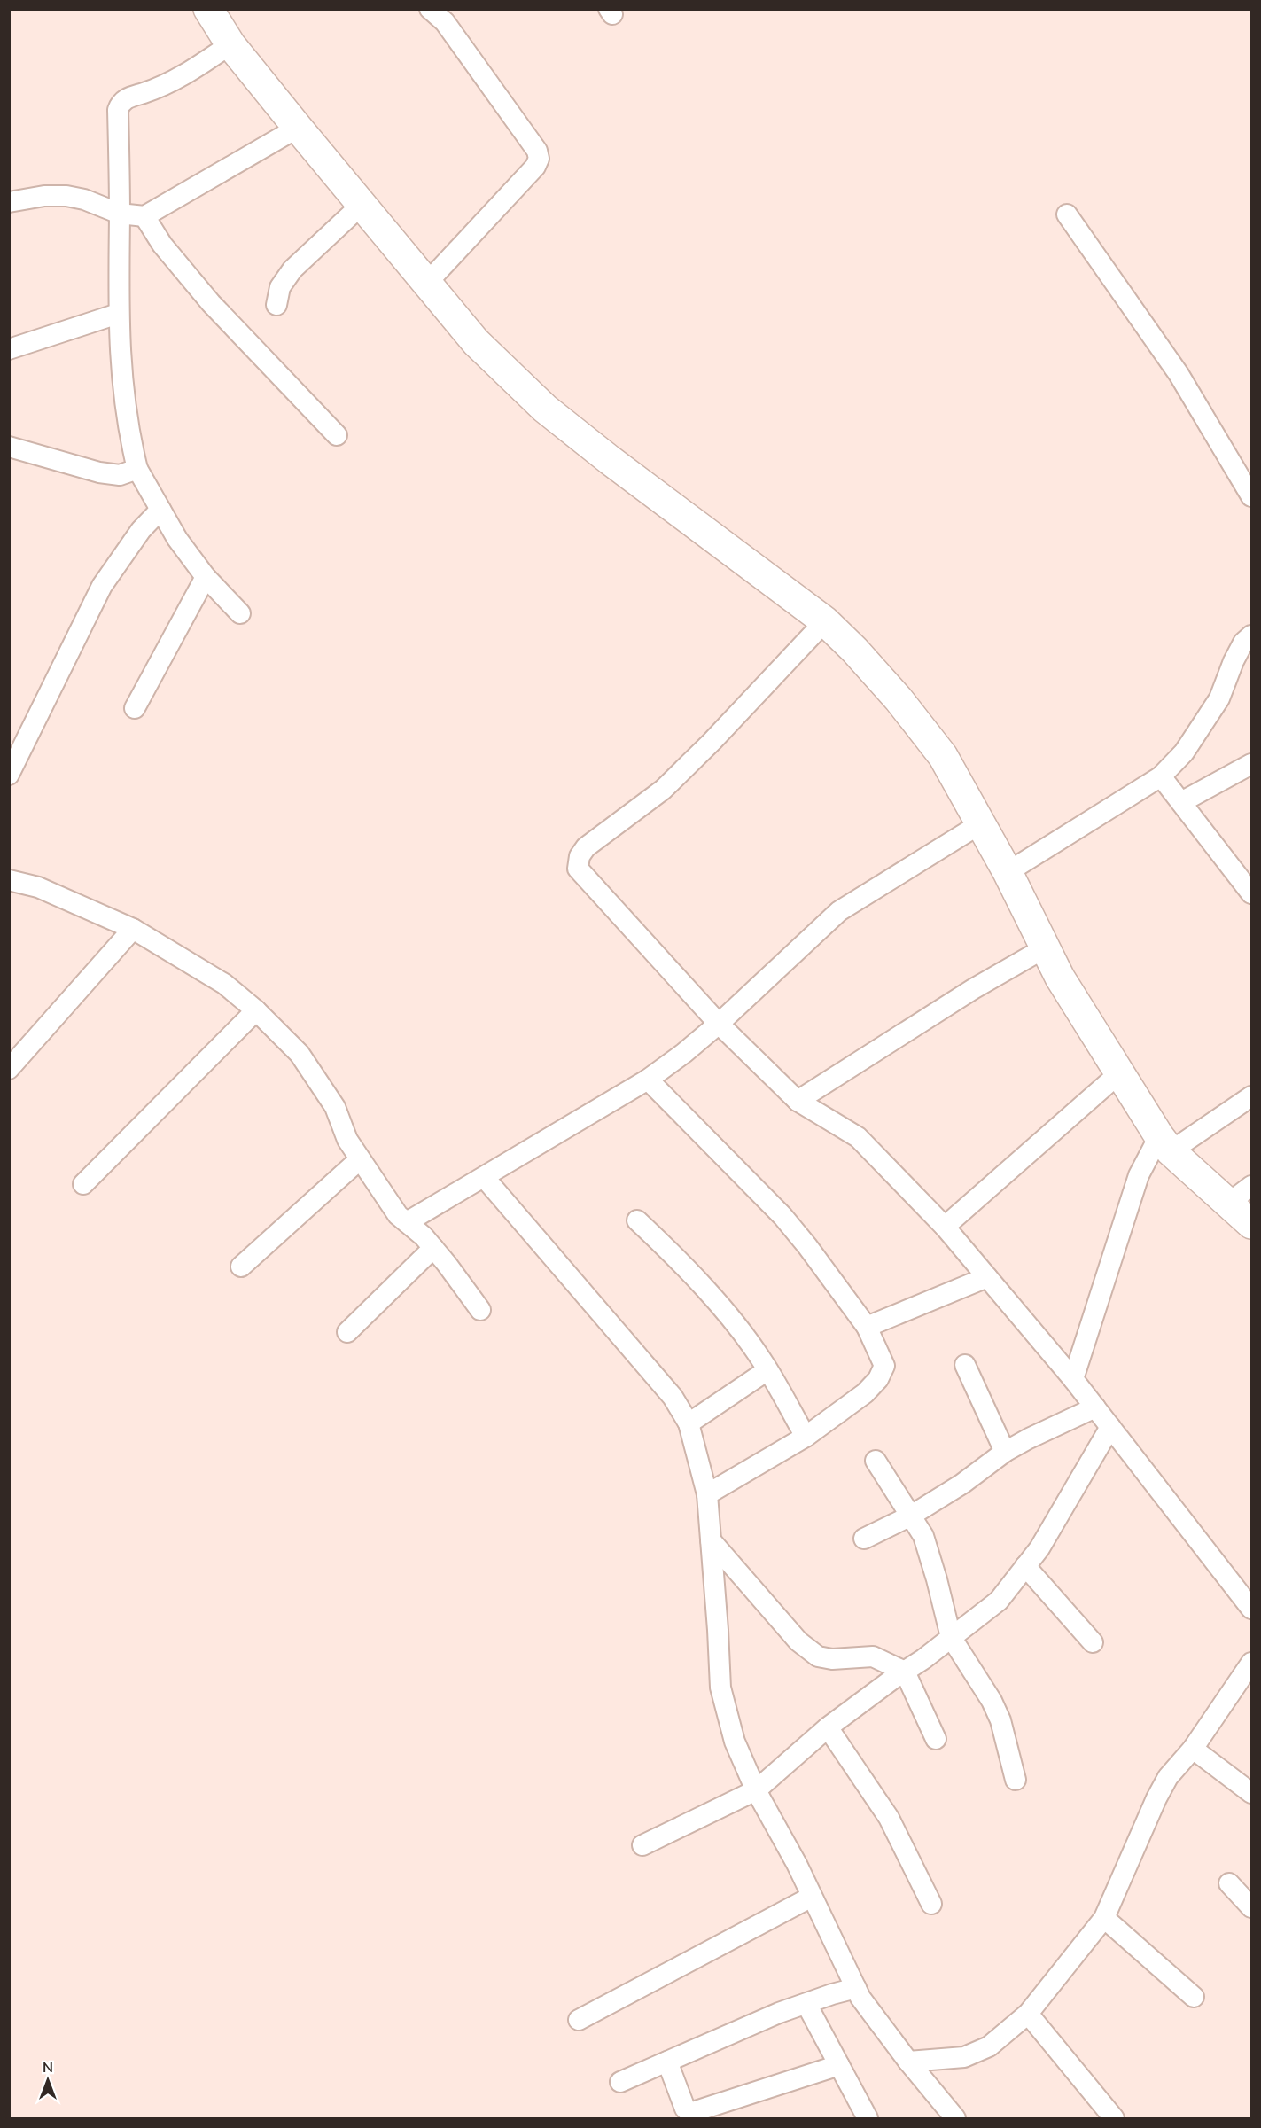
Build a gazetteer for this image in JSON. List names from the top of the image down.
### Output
{
  "north": "top"
}
